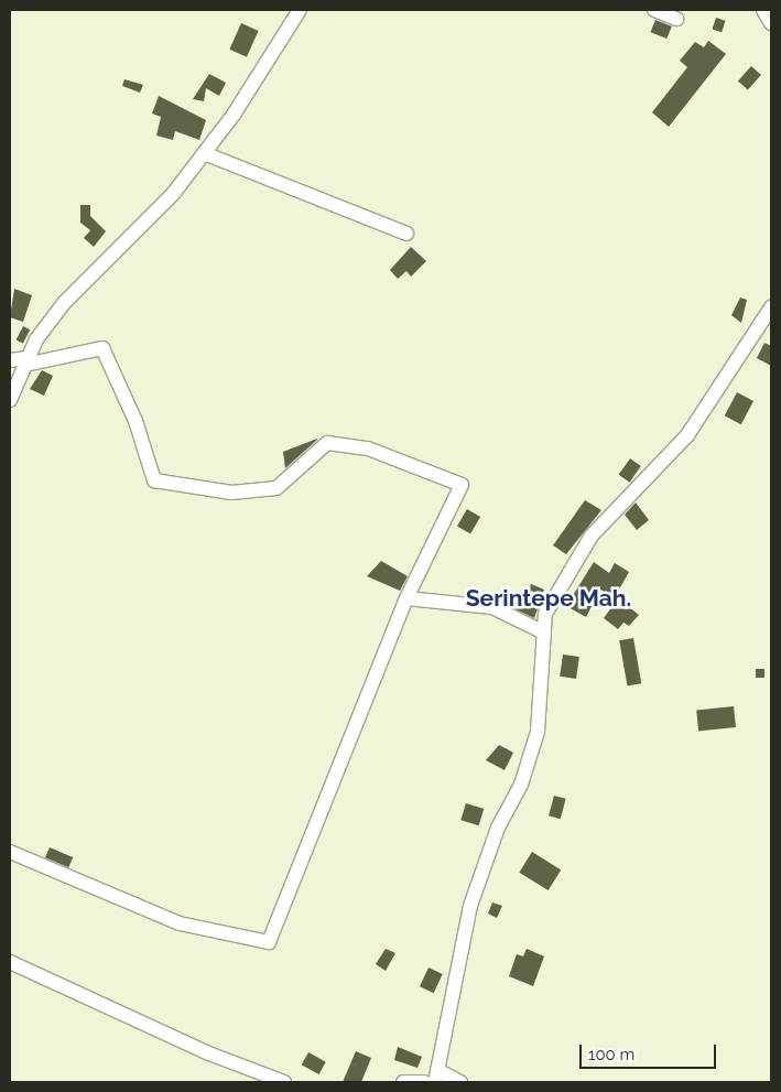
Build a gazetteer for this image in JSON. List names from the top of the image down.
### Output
{
  "districts": ["Serintepe Mah."],
  "scale_bar": "100 m"
}
